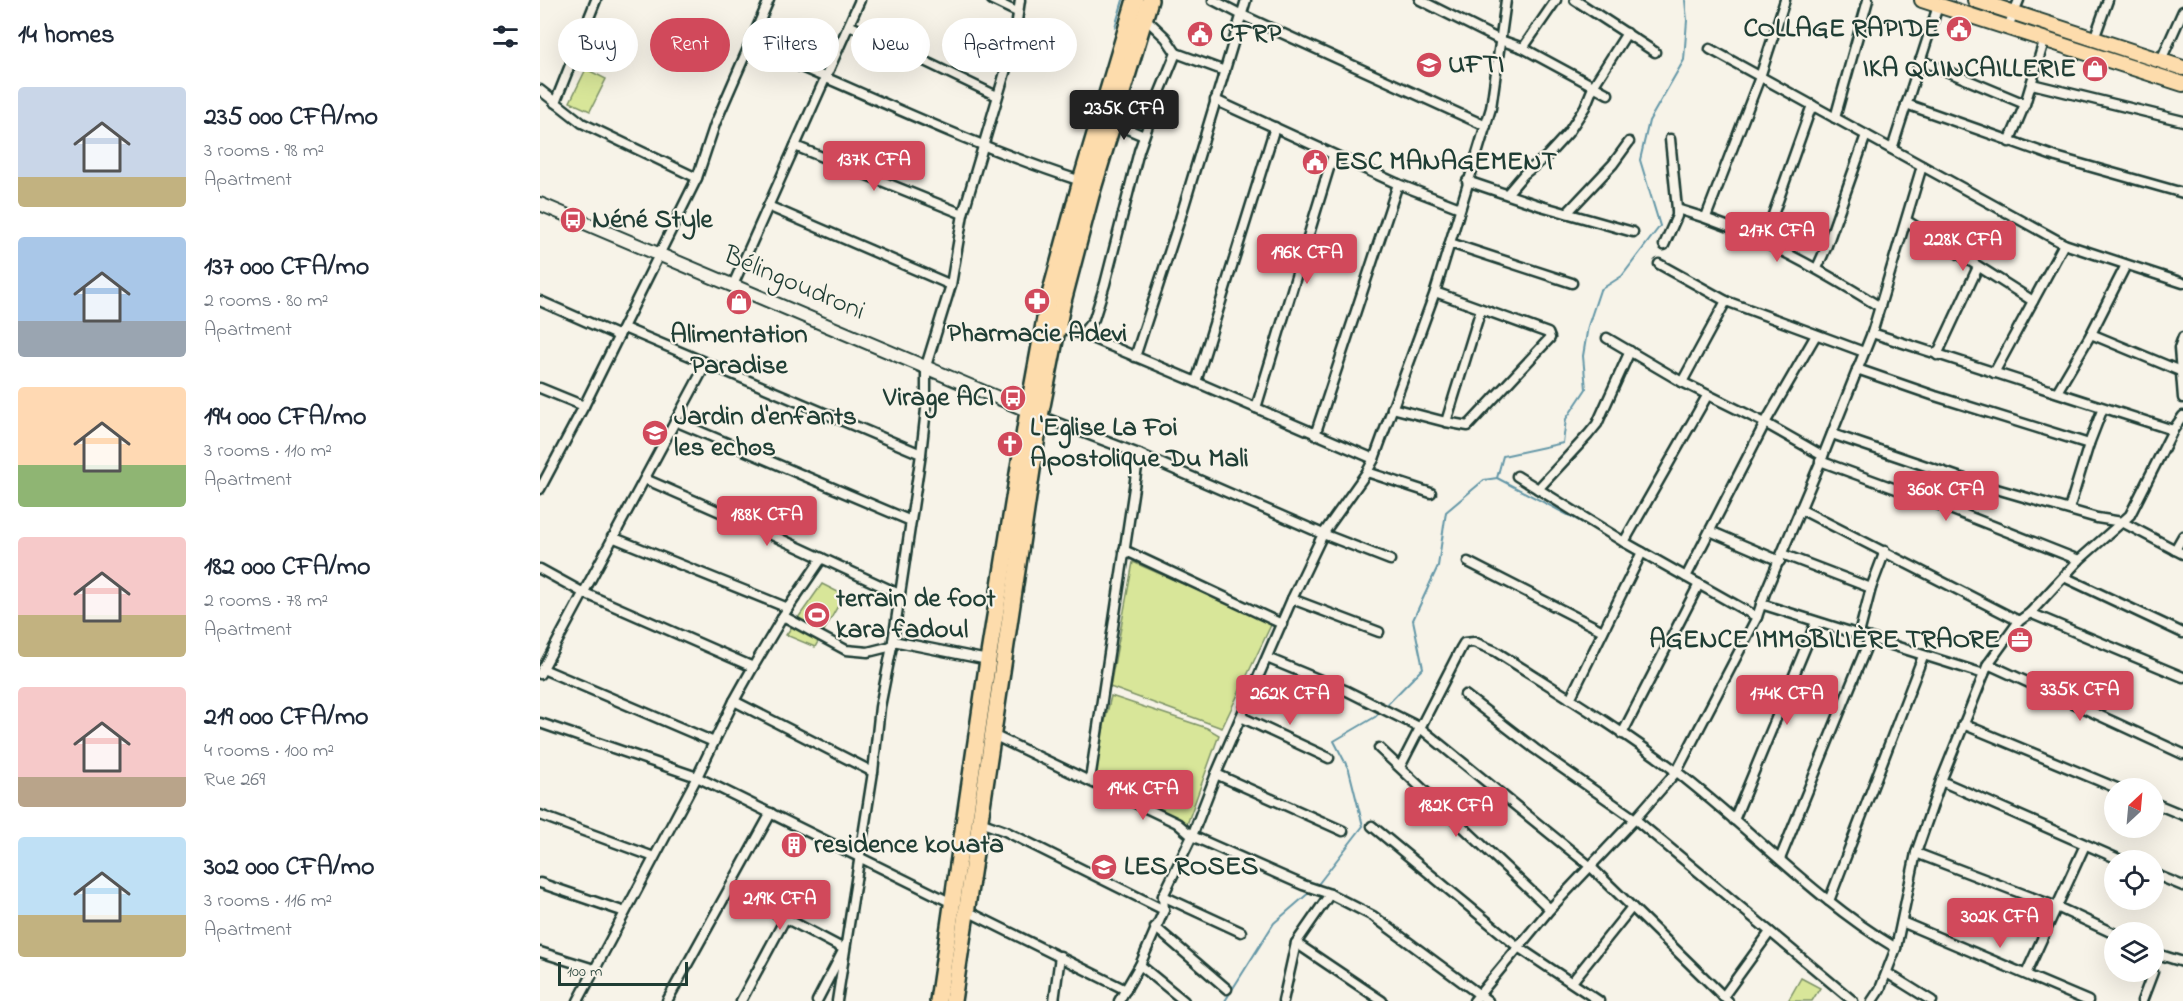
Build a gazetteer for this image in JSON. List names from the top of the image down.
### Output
{
  "streets": {
    "street": ["Bélingoudroni"]
  },
  "places": {
    "public building": ["COLLAGE RAPIDE", "CFRP", "ESC MANAGEMENT"],
    "school or university": ["UFTI", "Jardin d'enfants les echos", "LES ROSES"],
    "shop": ["IKA QUINCAILLERIE", "Alimentation Paradise"],
    "bus stop": ["Néné Style", "Virage ACI"],
    "pharmacy": ["Pharmacie Adevi"],
    "church": ["L'Eglise La Foi Apostolique Du Mali"],
    "sports": ["terrain de foot kara fadoul"],
    "office": ["AGENCE IMMOBILIÈRE TRAORE"],
    "building": ["residence kouata"]
  },
  "scale_bar": "100 m",
  "north": "top right",
  "page": {
    "heading": "14 homes",
    "chip": [
      "Buy",
      "Rent",
      "Filters",
      "New",
      "Apartment"
    ],
    "list": [
      {
        "name": "235 000 CFA/mo",
        "note": "3 rooms · 98 m² · Apartment"
      },
      {
        "name": "137 000 CFA/mo",
        "note": "2 rooms · 80 m² · Apartment"
      },
      {
        "name": "194 000 CFA/mo",
        "note": "3 rooms · 110 m² · Apartment"
      },
      {
        "name": "182 000 CFA/mo",
        "note": "2 rooms · 78 m² · Apartment"
      },
      {
        "name": "219 000 CFA/mo",
        "note": "4 rooms · 100 m² · Rue 269"
      },
      {
        "name": "302 000 CFA/mo",
        "note": "3 rooms · 116 m² · Apartment"
      }
    ],
    "price": [
      "235K CFA",
      "137K CFA",
      "217K CFA",
      "228K CFA",
      "196K CFA",
      "360K CFA",
      "188K CFA",
      "335K CFA",
      "262K CFA",
      "174K CFA",
      "194K CFA",
      "182K CFA",
      "219K CFA",
      "302K CFA"
    ],
    "scale": "100 m"
  }
}
